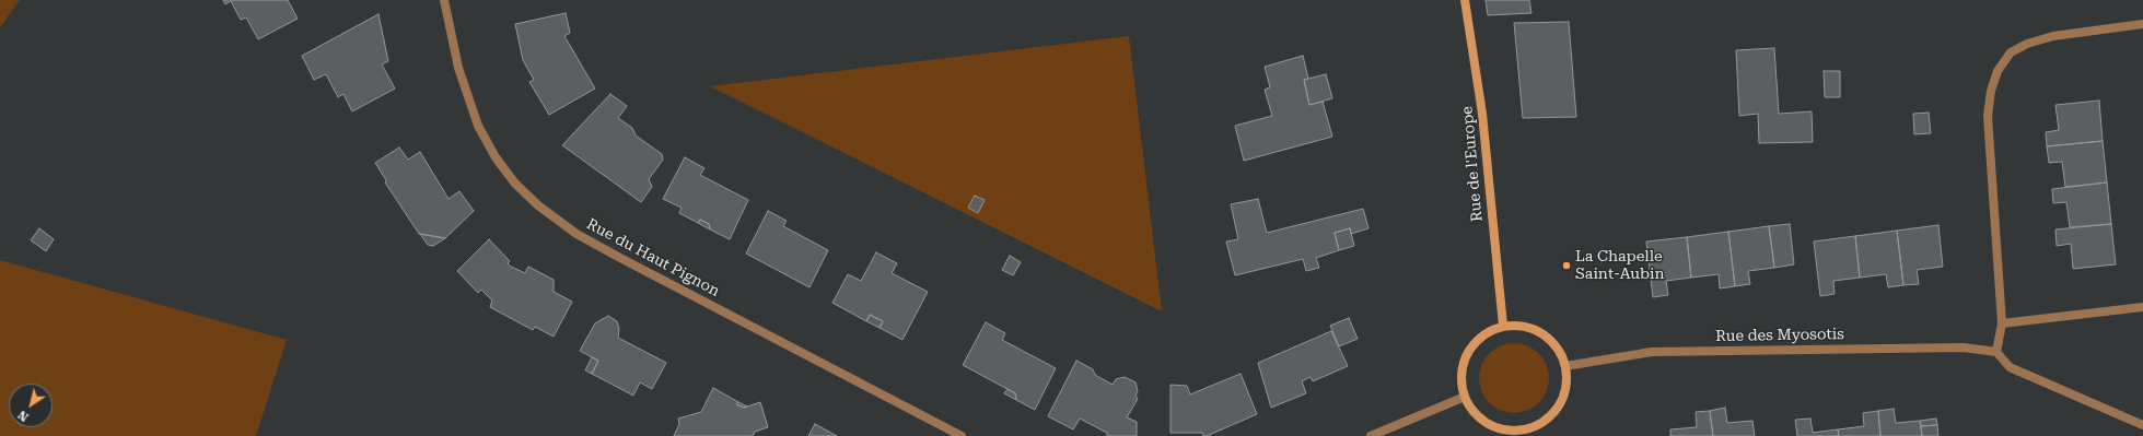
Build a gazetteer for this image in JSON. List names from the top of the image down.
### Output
{
  "streets": {
    "street": ["Rue de l'Europe", "Rue du Haut Pignon", "Rue des Myosotis"]
  },
  "crossings": [
    ["Rue de l'Europe", "Rue des Myosotis"]
  ],
  "places": ["La Chapelle Saint-Aubin"],
  "north": "bottom left"
}
